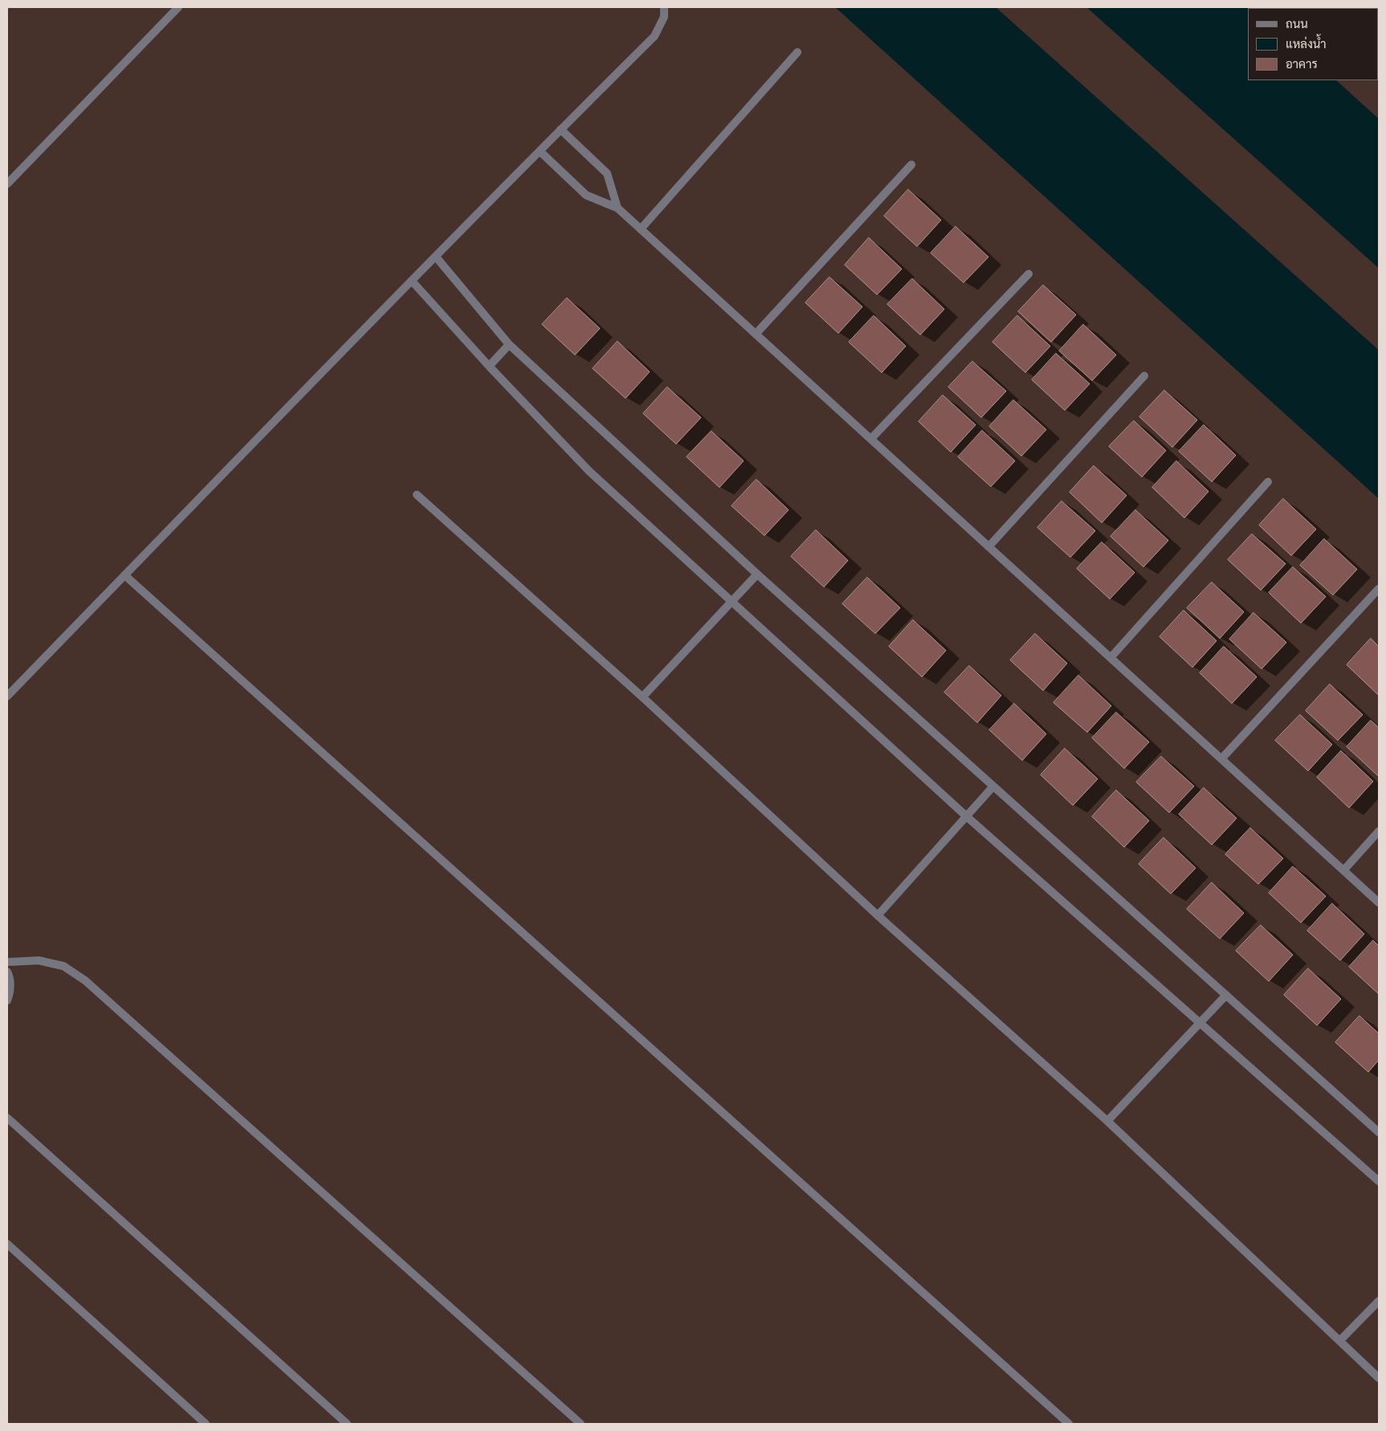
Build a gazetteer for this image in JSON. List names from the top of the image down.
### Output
{
  "legend": ["ถนน", "แหล่งน้ำ", "อาคาร"]
}
